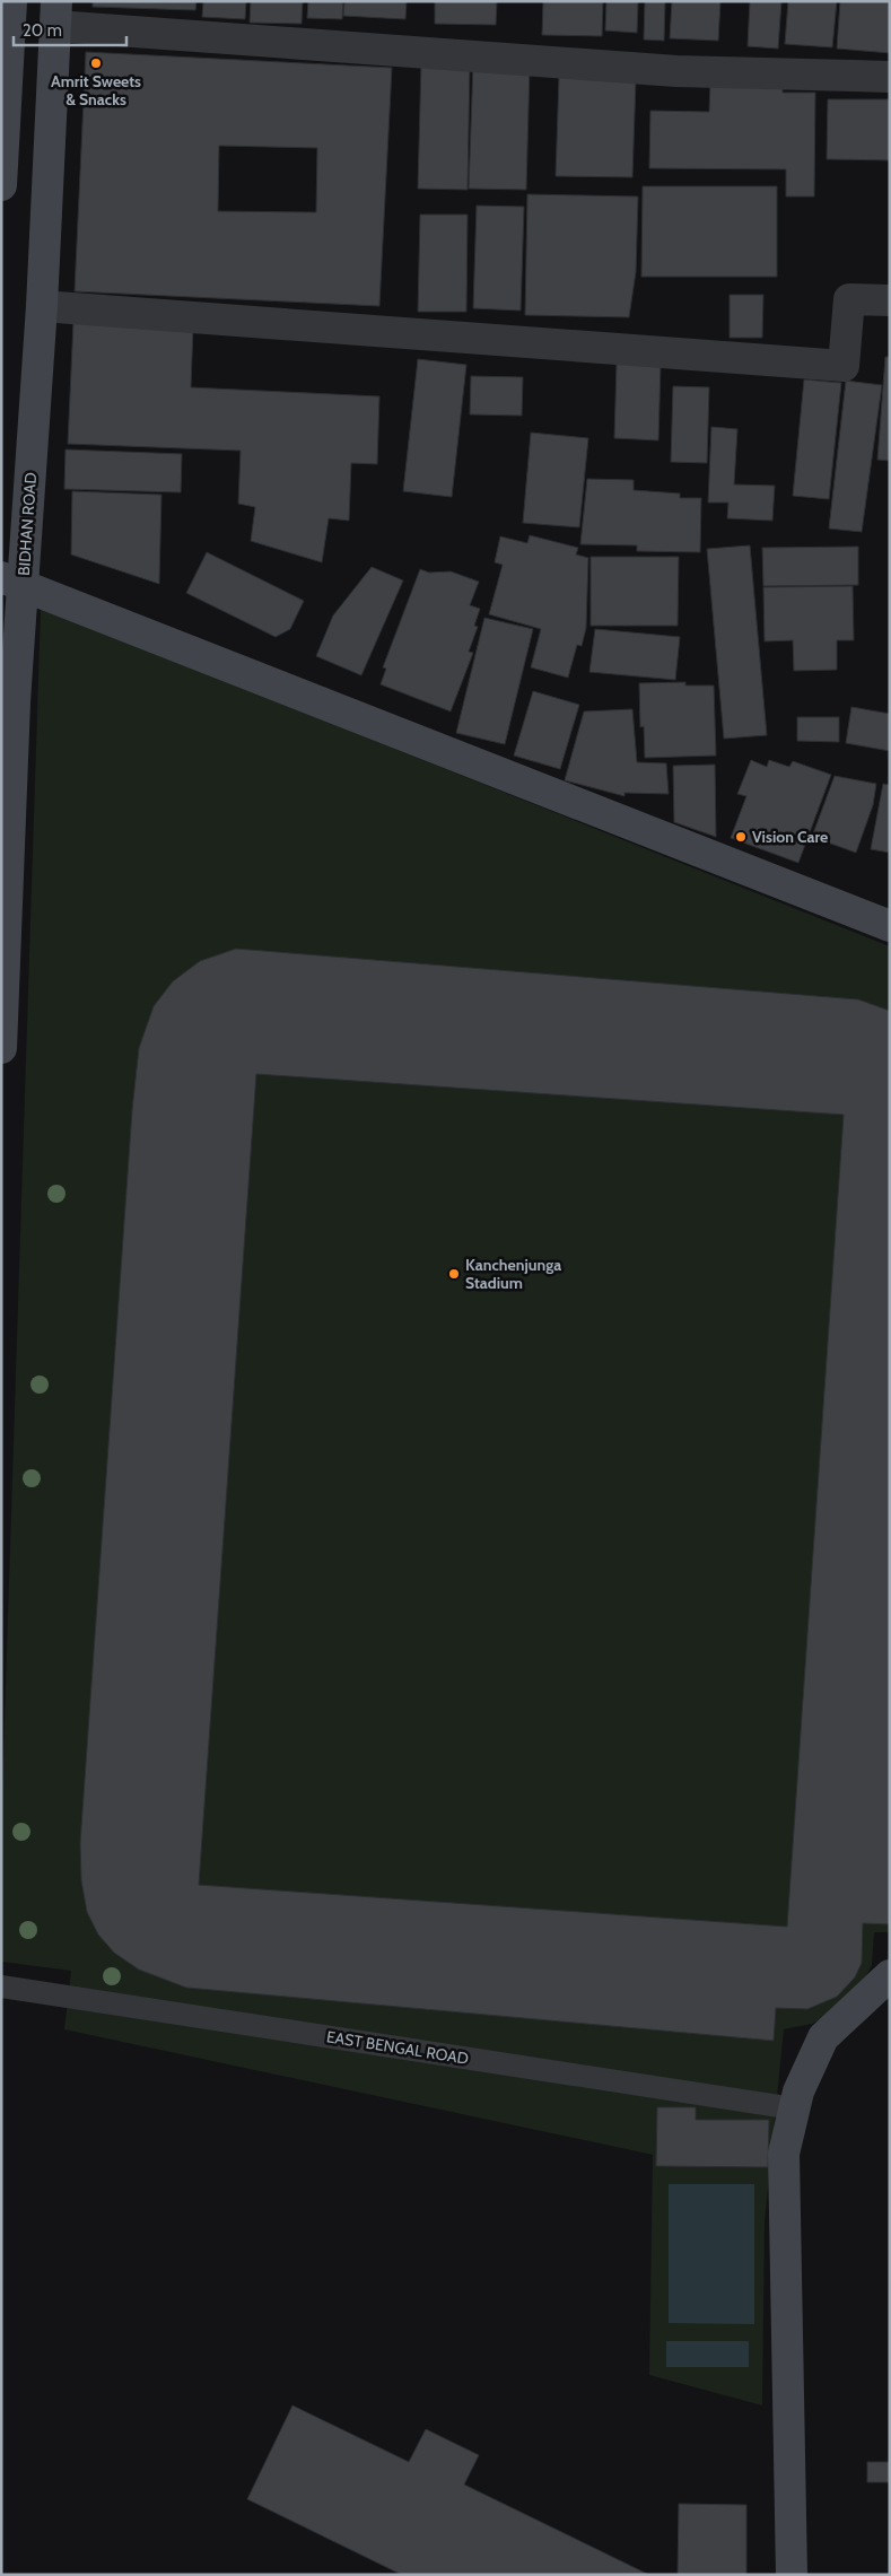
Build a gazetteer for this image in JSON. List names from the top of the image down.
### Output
{
  "streets": {
    "street": ["BIDHAN ROAD"],
    "lane": ["EAST BENGAL ROAD"]
  },
  "places": ["Amrit Sweets & Snacks", "Vision Care", "Kanchenjunga Stadium"],
  "scale_bar": "20 m"
}
